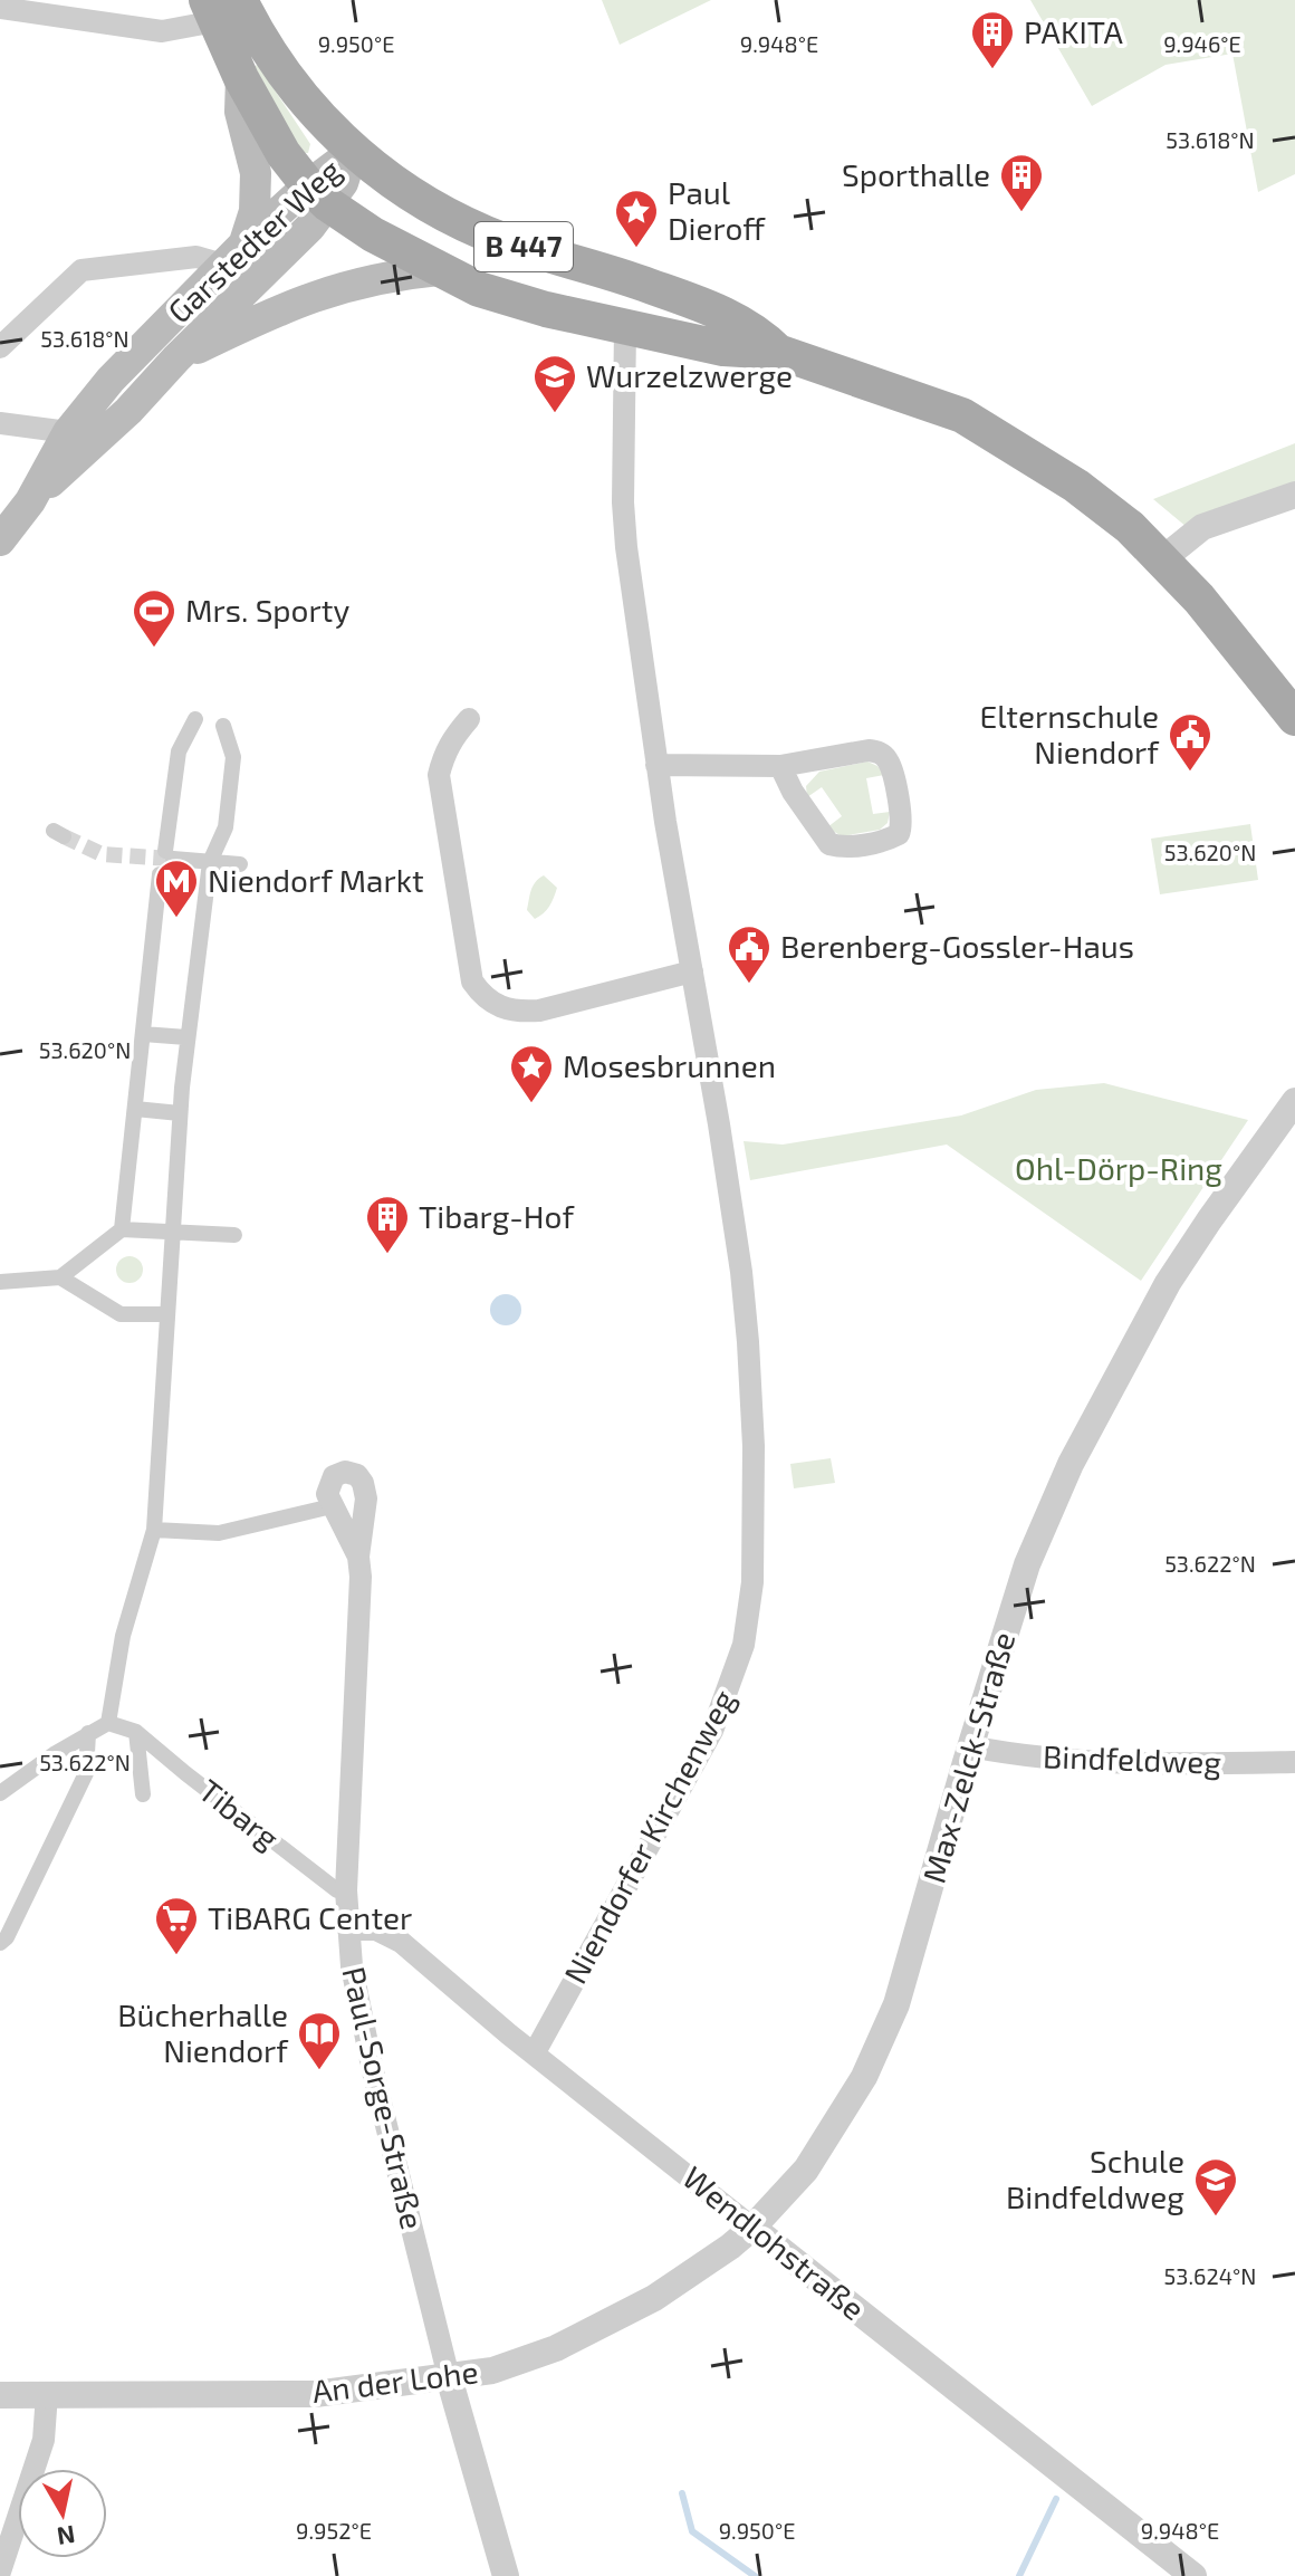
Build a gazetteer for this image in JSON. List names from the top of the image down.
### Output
{
  "streets": {
    "main road": ["Garstedter Weg", "B 447"],
    "street": [
      "Max-Zelck-Straße",
      "Bindfeldweg",
      "Tibarg",
      "Niendorfer Kirchenweg",
      "Paul-Sorge-Straße",
      "Wendlohstraße",
      "An der Lohe"
    ]
  },
  "crossings": [
    ["Garstedter Weg", "B 447"],
    ["B 447", "Niendorfer Kirchenweg"],
    ["Max-Zelck-Straße", "Bindfeldweg"],
    ["Max-Zelck-Straße", "Wendlohstraße"],
    ["Max-Zelck-Straße", "An der Lohe"],
    ["Tibarg", "Paul-Sorge-Straße"],
    ["Niendorfer Kirchenweg", "Wendlohstraße"],
    ["Paul-Sorge-Straße", "Wendlohstraße"],
    ["Paul-Sorge-Straße", "An der Lohe"],
    ["Wendlohstraße", "An der Lohe"]
  ],
  "parks": ["Ohl-Dörp-Ring"],
  "places": {
    "building": ["PAKITA", "Sporthalle", "Tibarg-Hof"],
    "place": ["Paul Dieroff", "Mosesbrunnen"],
    "school or university": ["Wurzelzwerge", "Schule Bindfeldweg"],
    "sports": ["Mrs. Sporty"],
    "public building": ["Elternschule Niendorf", "Berenberg-Gossler-Haus"],
    "metro station": ["Niendorf Markt"],
    "supermarket": ["TiBARG Center"],
    "library": ["Bücherhalle Niendorf"]
  },
  "north": "bottom",
  "coordinates": [
    "9.950°E",
    "9.948°E",
    "9.946°E",
    "53.618°N",
    "53.620°N",
    "53.622°N",
    "53.624°N",
    "9.952°E"
  ]
}
